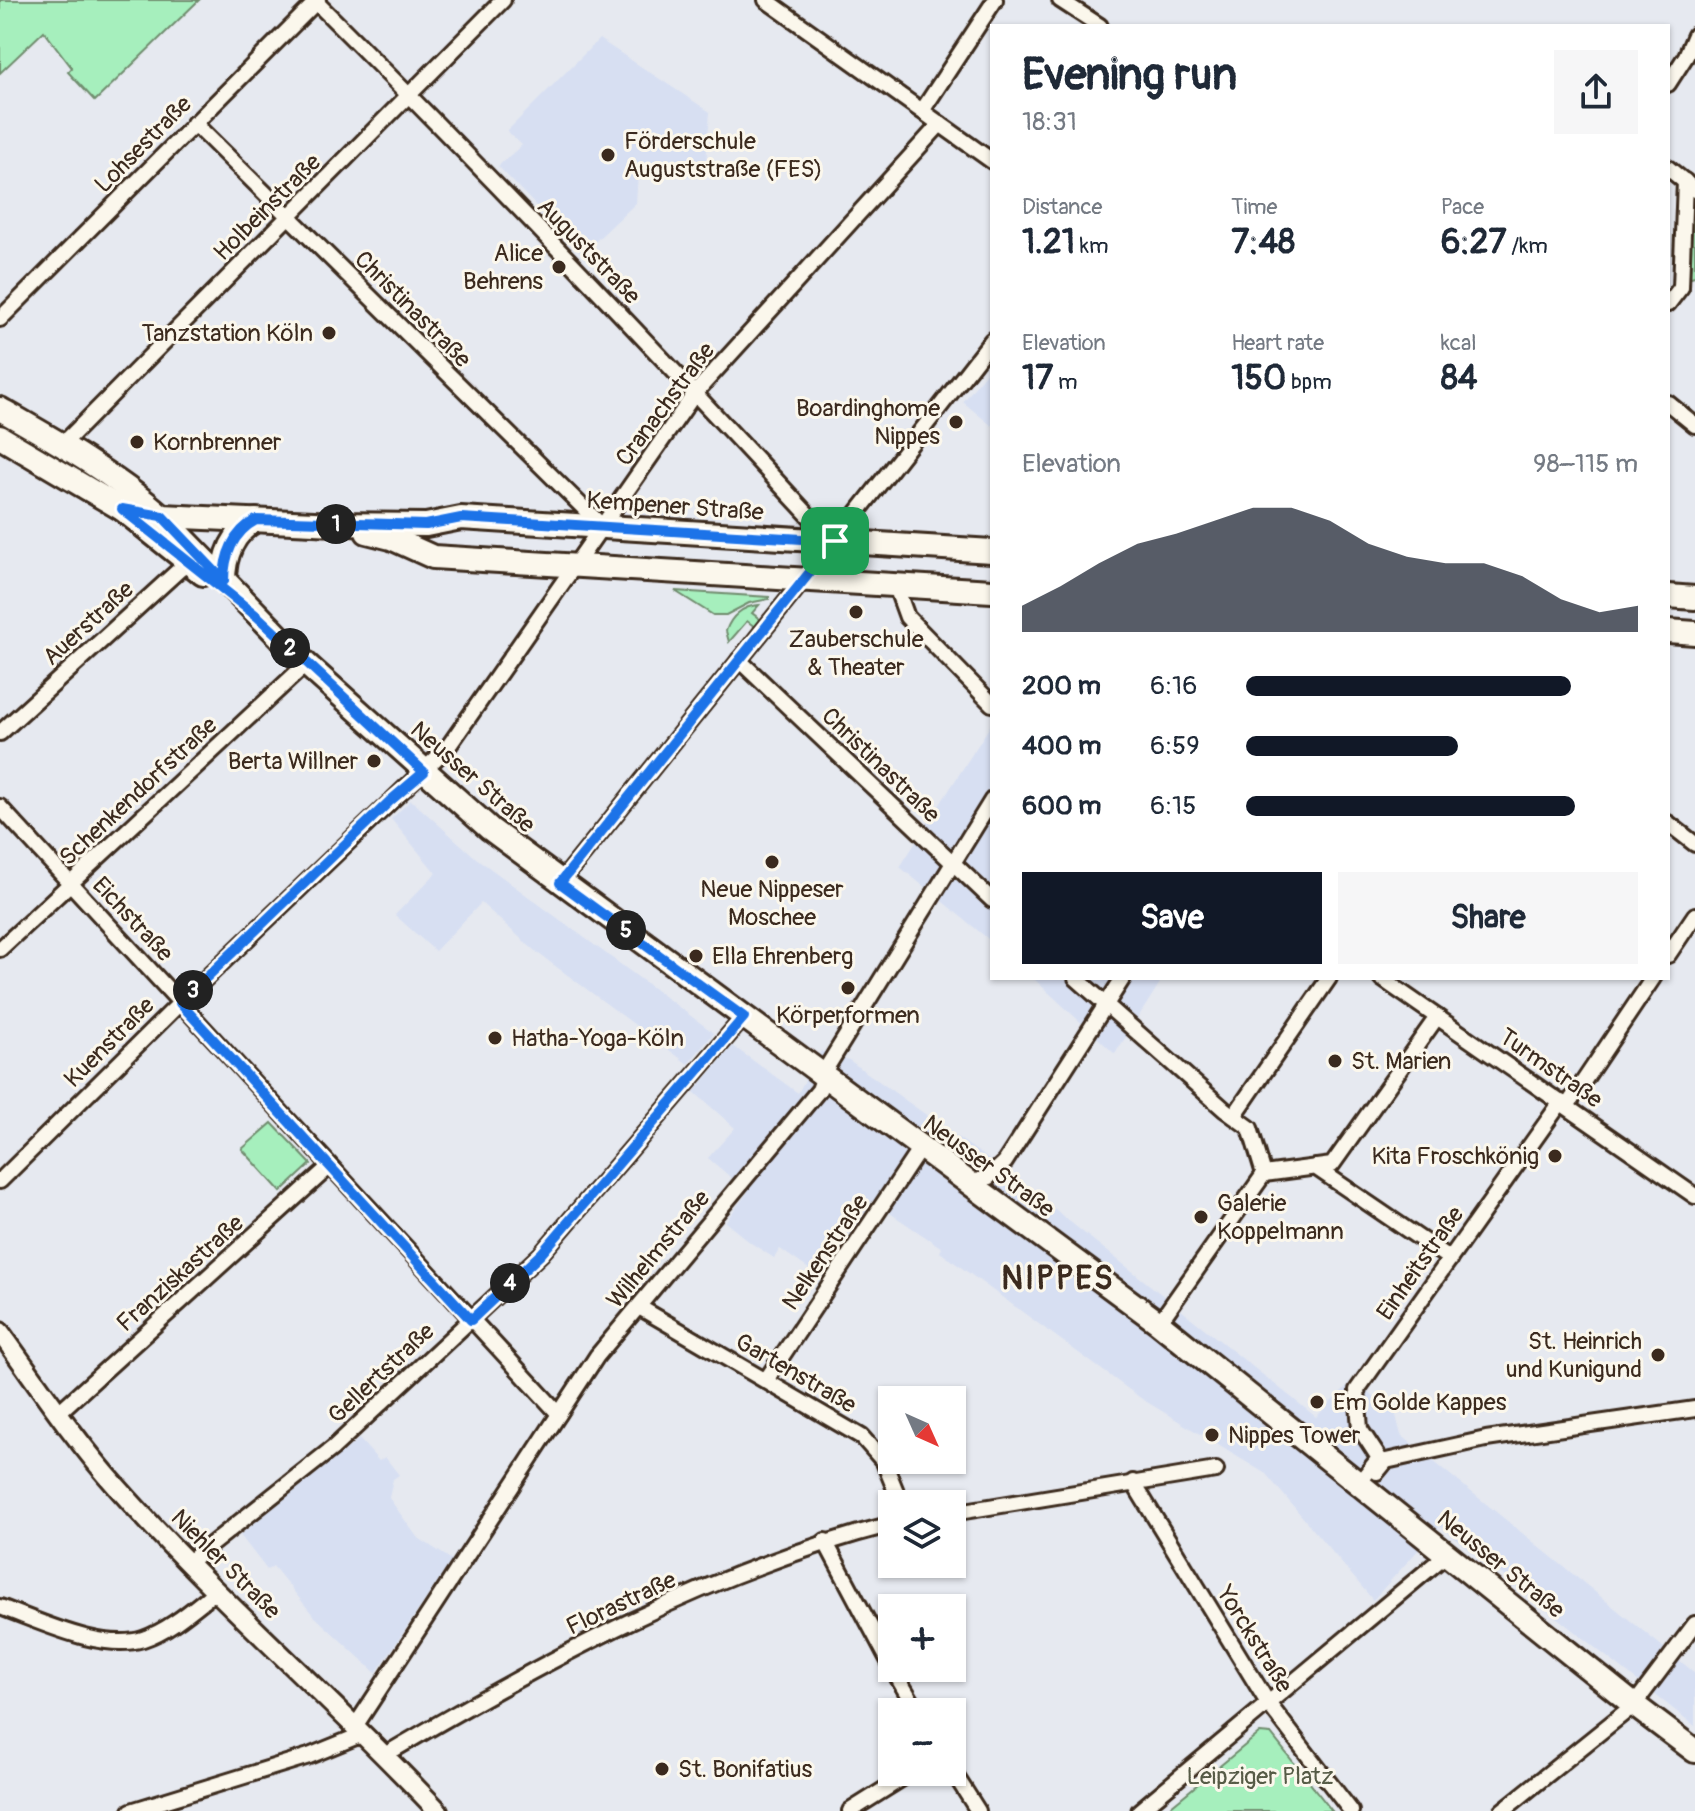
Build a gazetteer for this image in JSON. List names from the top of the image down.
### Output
{
  "streets": {
    "main road": ["Kempener Straße", "Neusser Straße"],
    "street": [
      "Lohsestraße",
      "Holbeinstraße",
      "Auguststraße",
      "Christinastraße",
      "Cranachstraße",
      "Auerstraße",
      "Schenkendorfstraße",
      "Eichstraße",
      "Kuenstraße",
      "Turmstraße",
      "Wilhelmstraße",
      "Nelkenstraße",
      "Einheitstraße",
      "Franziskastraße",
      "Gellertstraße",
      "Gartenstraße",
      "Niehler Straße",
      "Florastraße",
      "Yorckstraße"
    ]
  },
  "crossings": [
    ["Lohsestraße", "Auguststraße"],
    ["Lohsestraße", "Christinastraße"],
    ["Holbeinstraße", "Auguststraße"],
    ["Holbeinstraße", "Christinastraße"],
    ["Holbeinstraße", "Neusser Straße"],
    ["Auguststraße", "Cranachstraße"],
    ["Auguststraße", "Kempener Straße"],
    ["Christinastraße", "Cranachstraße"],
    ["Christinastraße", "Kempener Straße"],
    ["Christinastraße", "Wilhelmstraße"],
    ["Cranachstraße", "Kempener Straße"],
    ["Cranachstraße", "Neusser Straße"],
    ["Cranachstraße", "Kuenstraße"],
    ["Kempener Straße", "Neusser Straße"],
    ["Auerstraße", "Neusser Straße"],
    ["Neusser Straße", "Schenkendorfstraße"],
    ["Neusser Straße", "Kuenstraße"],
    ["Neusser Straße", "Wilhelmstraße"],
    ["Neusser Straße", "Nelkenstraße"],
    ["Neusser Straße", "Gellertstraße"],
    ["Schenkendorfstraße", "Eichstraße"],
    ["Eichstraße", "Kuenstraße"],
    ["Eichstraße", "Wilhelmstraße"],
    ["Eichstraße", "Franziskastraße"],
    ["Eichstraße", "Gellertstraße"],
    ["Turmstraße", "Einheitstraße"],
    ["Wilhelmstraße", "Gartenstraße"],
    ["Wilhelmstraße", "Niehler Straße"],
    ["Nelkenstraße", "Gartenstraße"],
    ["Franziskastraße", "Niehler Straße"],
    ["Gellertstraße", "Niehler Straße"],
    ["Niehler Straße", "Florastraße"]
  ],
  "districts": ["NIPPES"],
  "parks": ["Leipziger Platz"],
  "places": [
    "Förderschule Auguststraße (FES)",
    "Alice Behrens",
    "Tanzstation Köln",
    "Boardinghome Nippes",
    "Kornbrenner",
    "Zauberschule & Theater",
    "Berta Willner",
    "Neue Nippeser Moschee",
    "Ella Ehrenberg",
    "Körperformen",
    "Hatha-Yoga-Köln",
    "St. Marien",
    "Kita Froschkönig",
    "Galerie Koppelmann",
    "St. Heinrich und Kunigund",
    "Em Golde Kappes",
    "Nippes Tower",
    "St. Bonifatius"
  ],
  "north": "bottom right",
  "page": {
    "heading": ["Evening run", "18:31"],
    "stats": [
      ["Distance", "1.21 km"],
      ["Time", "7:48"],
      ["Pace", "6:27 /km"],
      ["Elevation", "17 m"],
      ["Heart rate", "150 bpm"],
      ["kcal", "84"]
    ],
    "chart": ["Elevation", "98–115 m"],
    "pins": [
      "1",
      "2",
      "5",
      "3",
      "4"
    ],
    "list": [
      {
        "name": "200 m",
        "note": "6:16"
      },
      {
        "name": "400 m",
        "note": "6:59"
      },
      {
        "name": "600 m",
        "note": "6:15"
      }
    ],
    "buttons": ["Save", "Share"],
    "map_buttons": ["+", "−"]
  }
}
